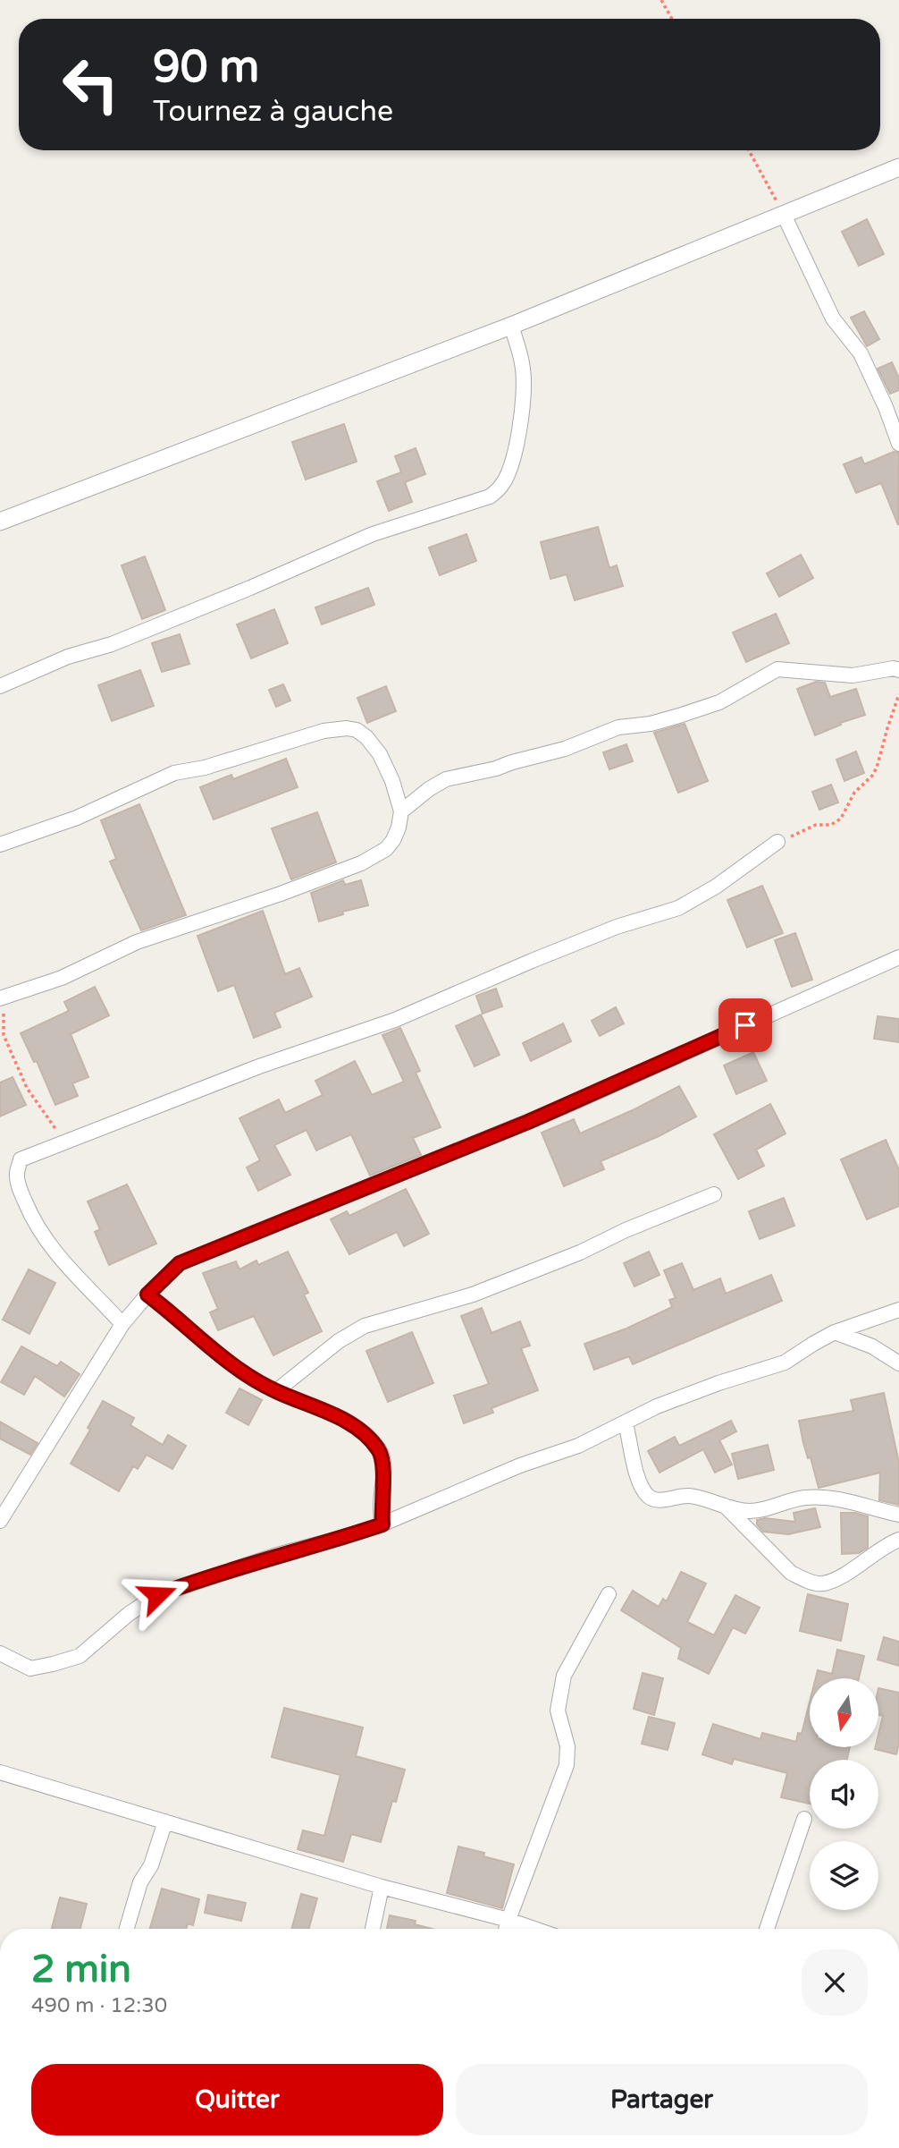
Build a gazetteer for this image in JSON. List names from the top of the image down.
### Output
{
  "north": "bottom",
  "page": {
    "turn": ["90 m", "Tournez à gauche"],
    "heading": ["2 min", "490 m · 12:30"],
    "buttons": ["Quitter", "Partager"]
  }
}
